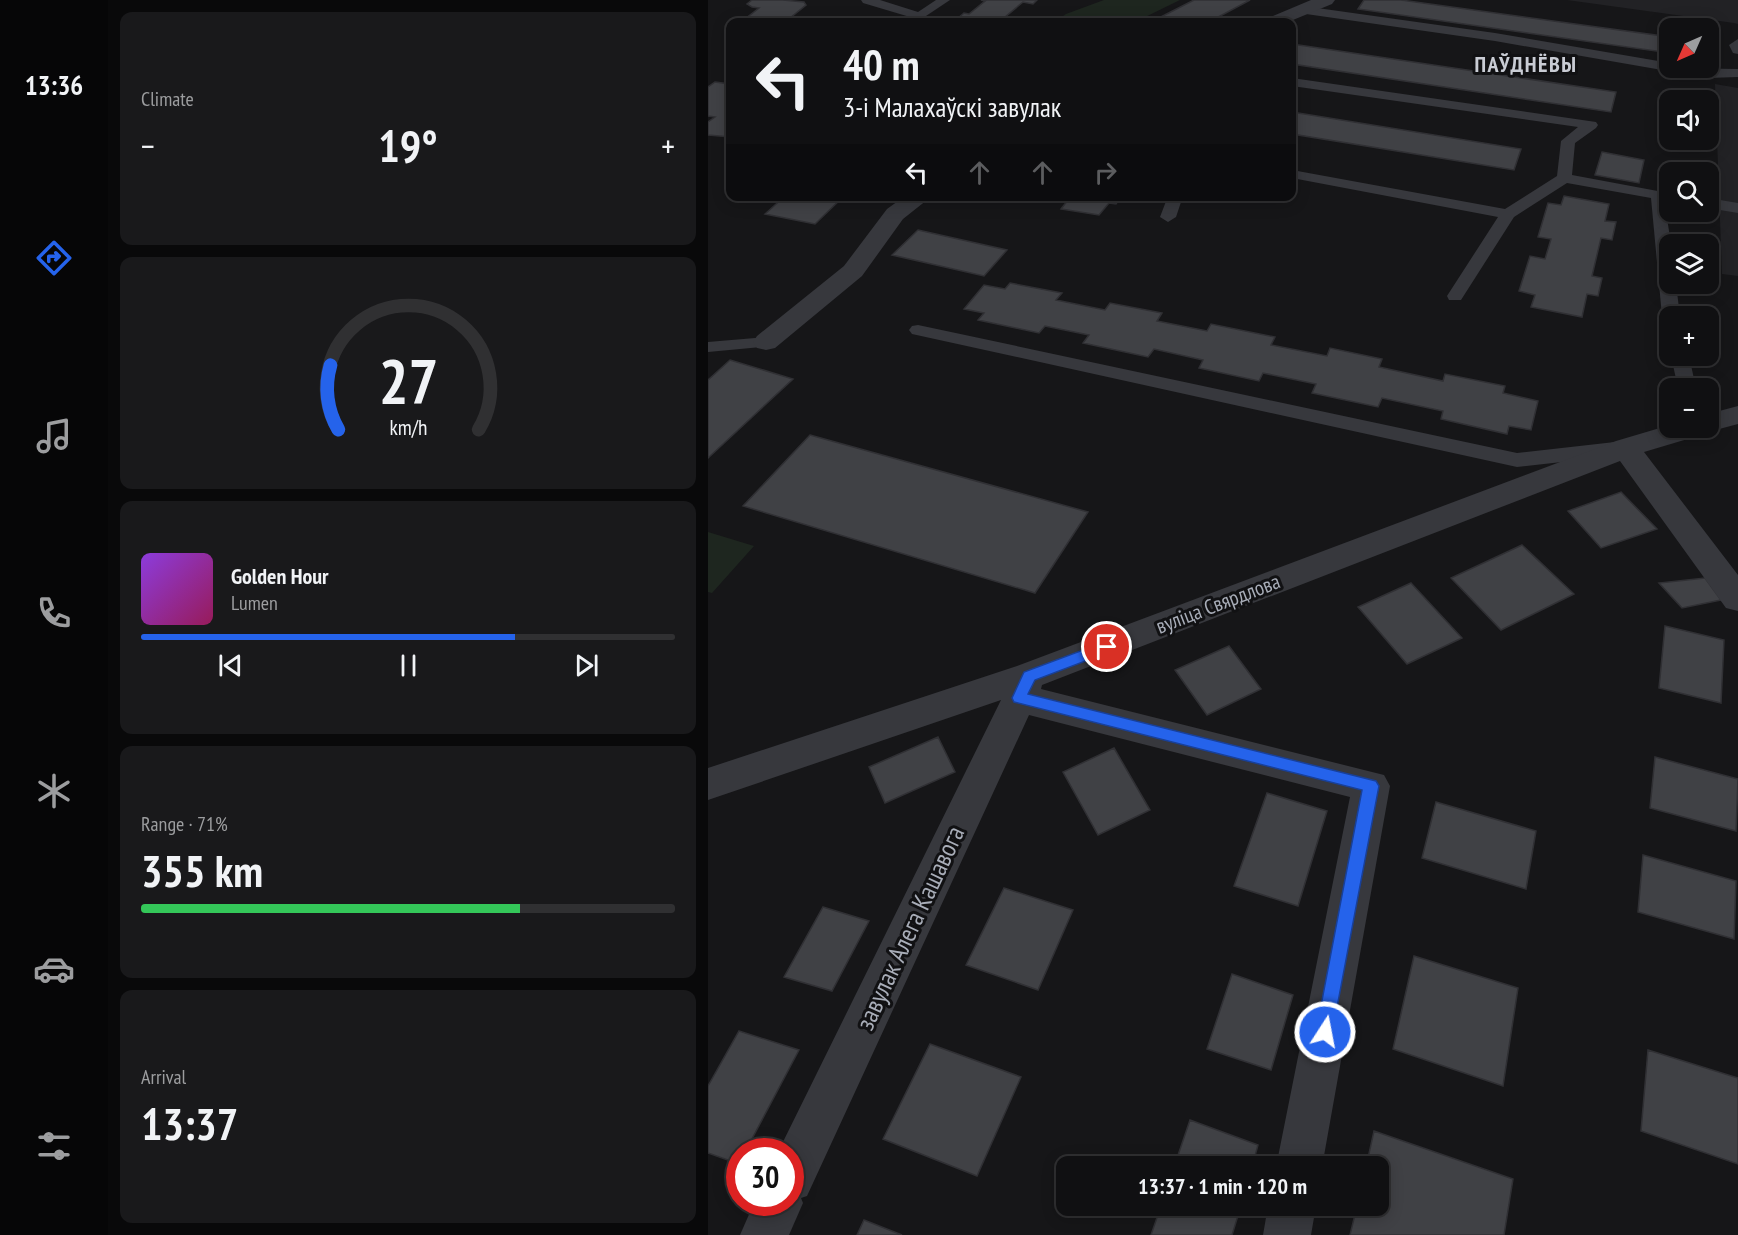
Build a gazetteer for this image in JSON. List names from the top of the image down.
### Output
{
  "streets": {
    "street": ["вуліца Свярдлова", "завулак Алега Кашавога"]
  },
  "crossings": [
    ["вуліца Свярдлова", "завулак Алега Кашавога"]
  ],
  "districts": ["ПАЎДНЁВЫ"],
  "north": "bottom left",
  "page": {
    "tabs": "13:36",
    "tile": [
      "Climate",
      ["Range · 71%", "355 km"],
      ["Arrival", "13:37"]
    ],
    "map_buttons": ["+", "−"],
    "turn": ["40 m", "3-і Малахаўскі завулак"],
    "heat": ["−", "19°", "+"],
    "song": ["Golden Hour", "Lumen"],
    "limit": "30",
    "trip": "13:37 · 1 min · 120 m",
    "gauge": ["27", "km/h"]
  }
}
